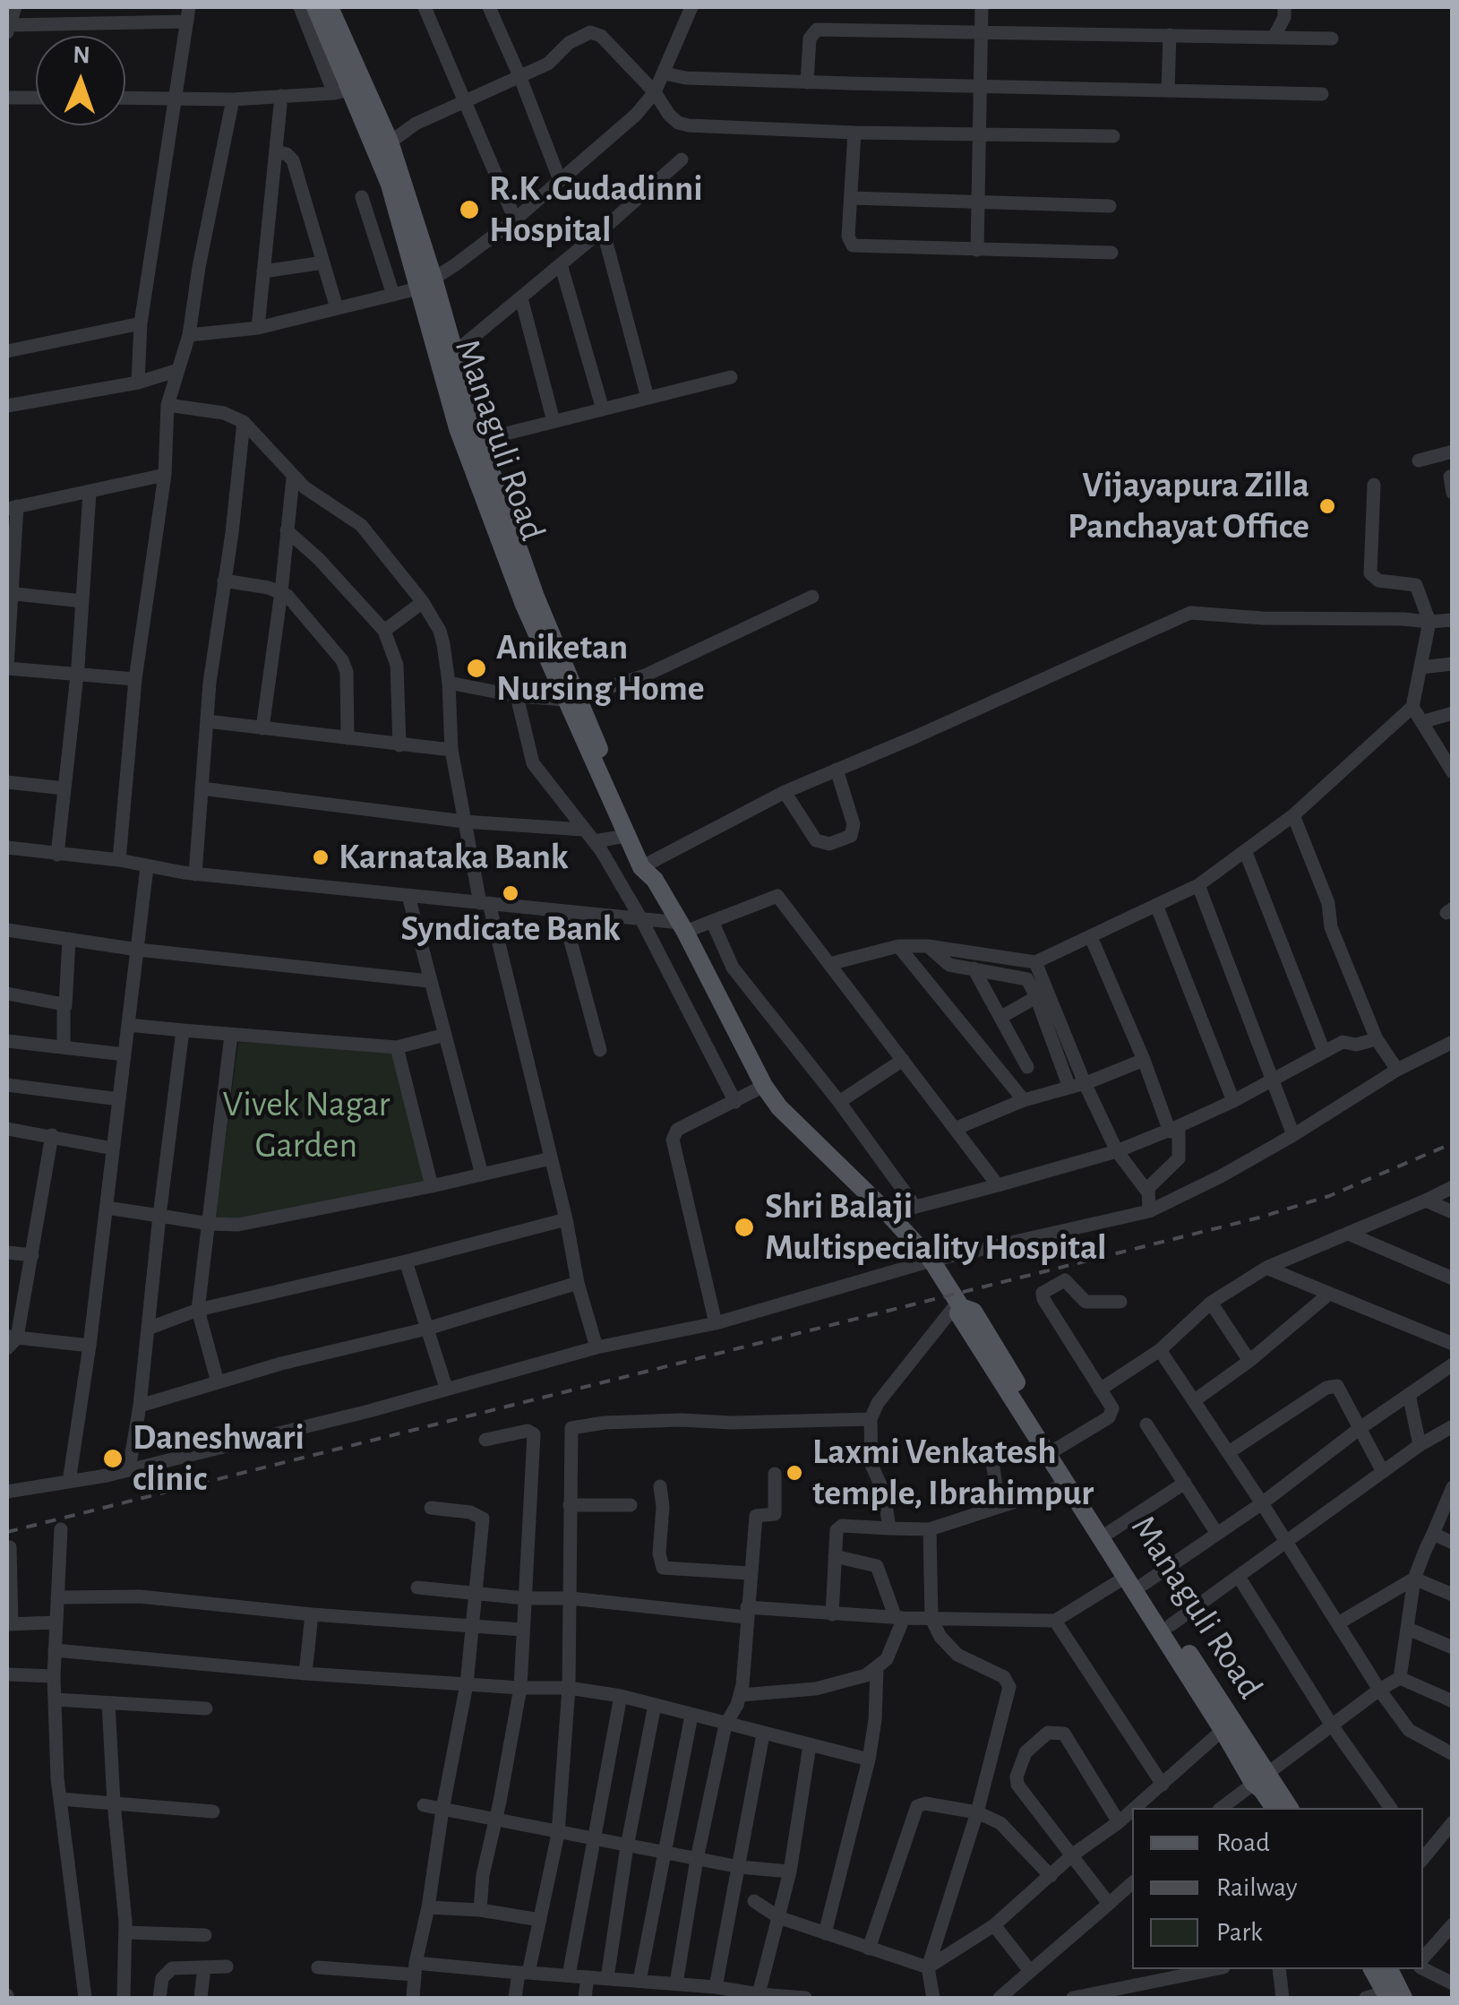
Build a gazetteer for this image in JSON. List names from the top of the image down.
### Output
{
  "streets": {
    "main road": ["Managuli Road"]
  },
  "parks": ["Vivek Nagar Garden"],
  "places": [
    "R.K .Gudadinni Hospital",
    "Vijayapura Zilla Panchayat Office",
    "Aniketan Nursing Home",
    "Karnataka Bank",
    "Syndicate Bank",
    "Shri Balaji Multispeciality Hospital",
    "Daneshwari clinic",
    "Laxmi Venkatesh temple, Ibrahimpur"
  ],
  "legend": ["Road", "Railway", "Park"],
  "north": "top"
}
